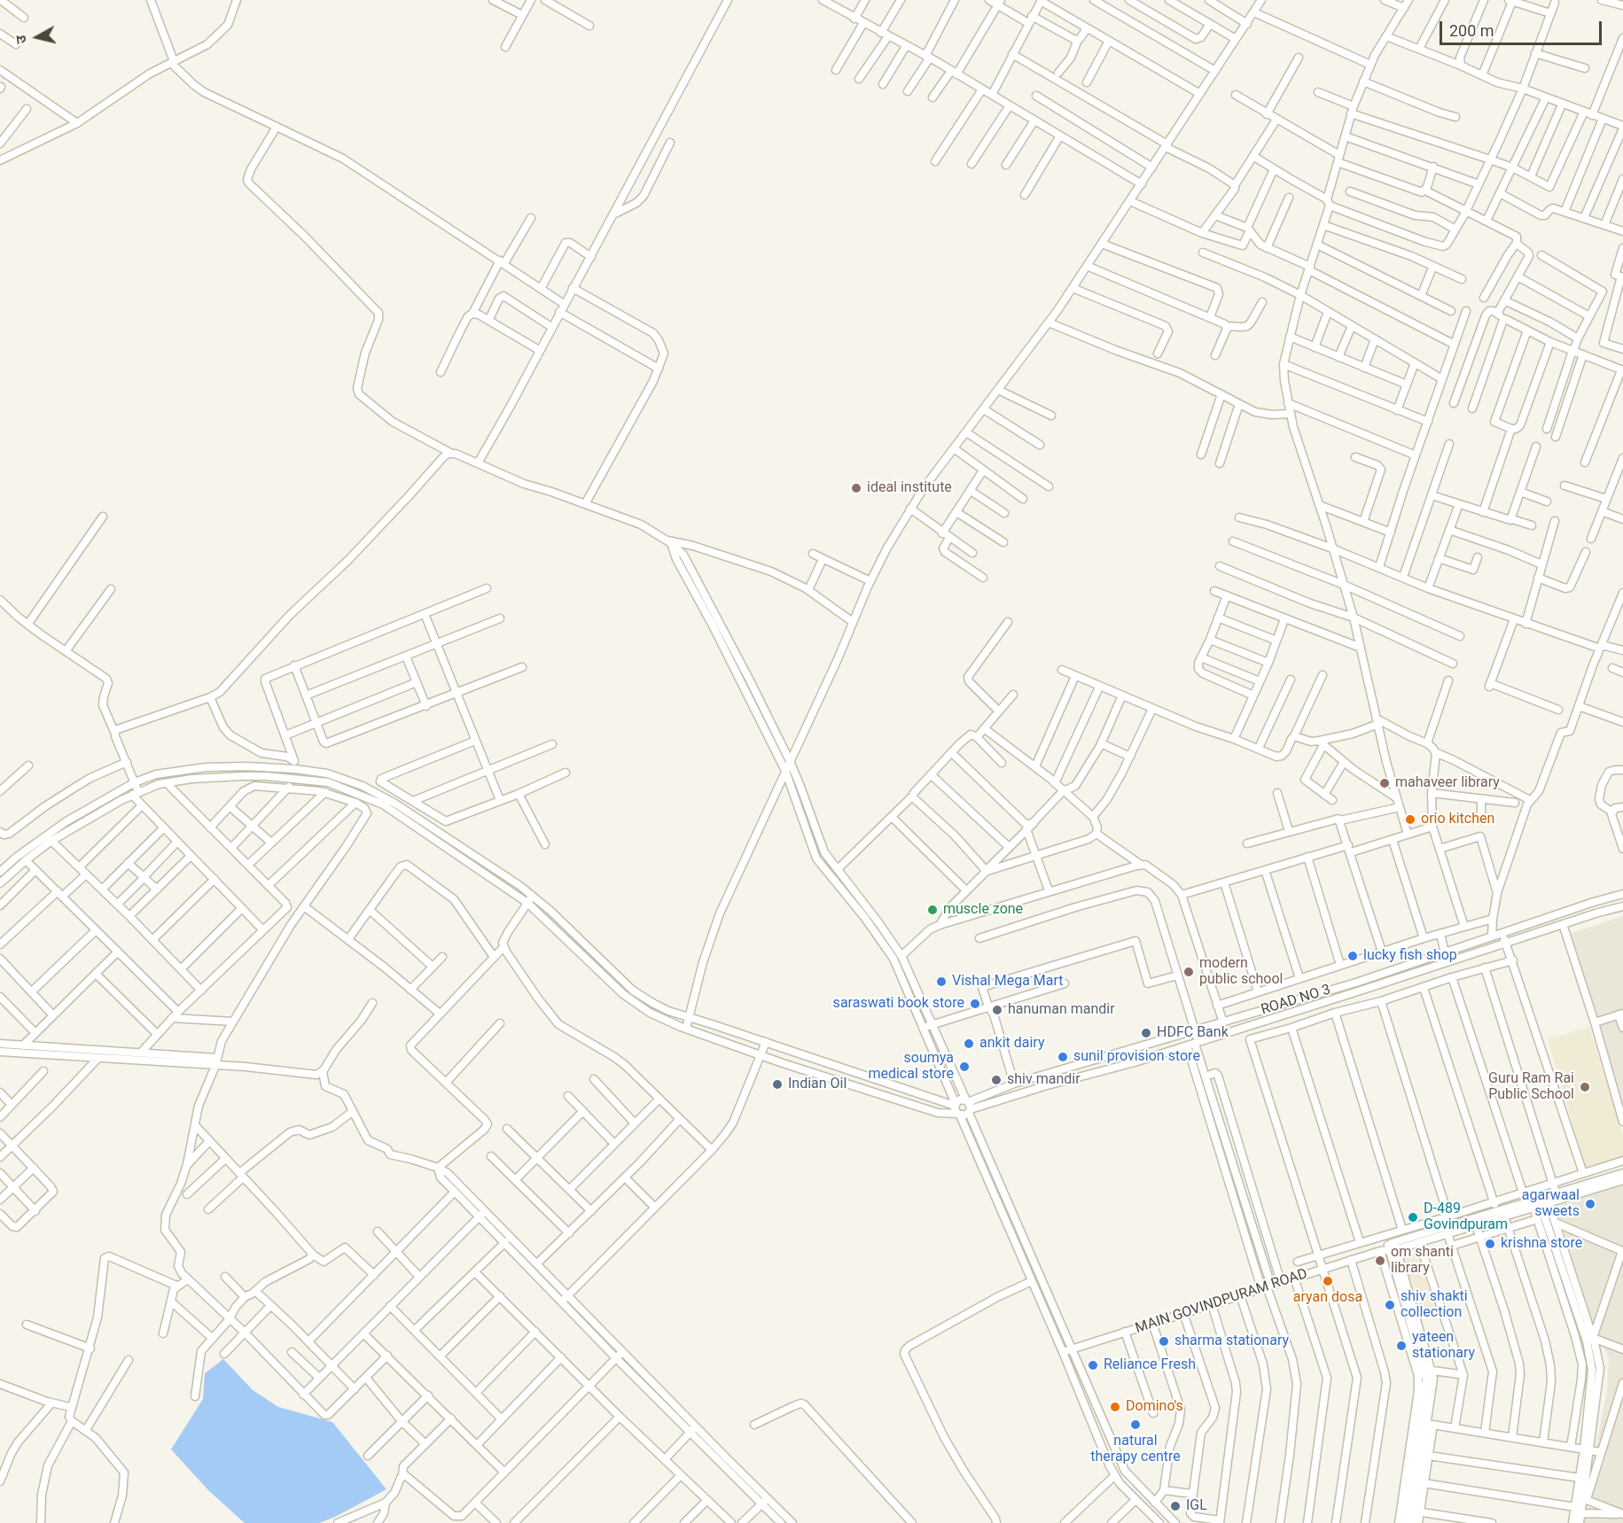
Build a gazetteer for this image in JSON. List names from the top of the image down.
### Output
{
  "streets": {
    "street": ["ROAD NO 3", "MAIN GOVINDPURAM ROAD"]
  },
  "places": [
    "ideal institute",
    "mahaveer library",
    "orio kitchen",
    "muscle zone",
    "lucky fish shop",
    "modern public school",
    "Vishal Mega Mart",
    "saraswati book store",
    "hanuman mandir",
    "HDFC Bank",
    "ankit dairy",
    "sunil provision store",
    "soumya medical store",
    "shiv mandir",
    "Indian Oil",
    "Guru Ram Rai Public School",
    "agarwaal sweets",
    "D-489 Govindpuram",
    "krishna store",
    "om shanti library",
    "aryan dosa",
    "shiv shakti collection",
    "sharma stationary",
    "yateen stationary",
    "Reliance Fresh",
    "Domino's",
    "natural therapy centre",
    "IGL"
  ],
  "scale_bar": "200 m",
  "north": "left"
}
